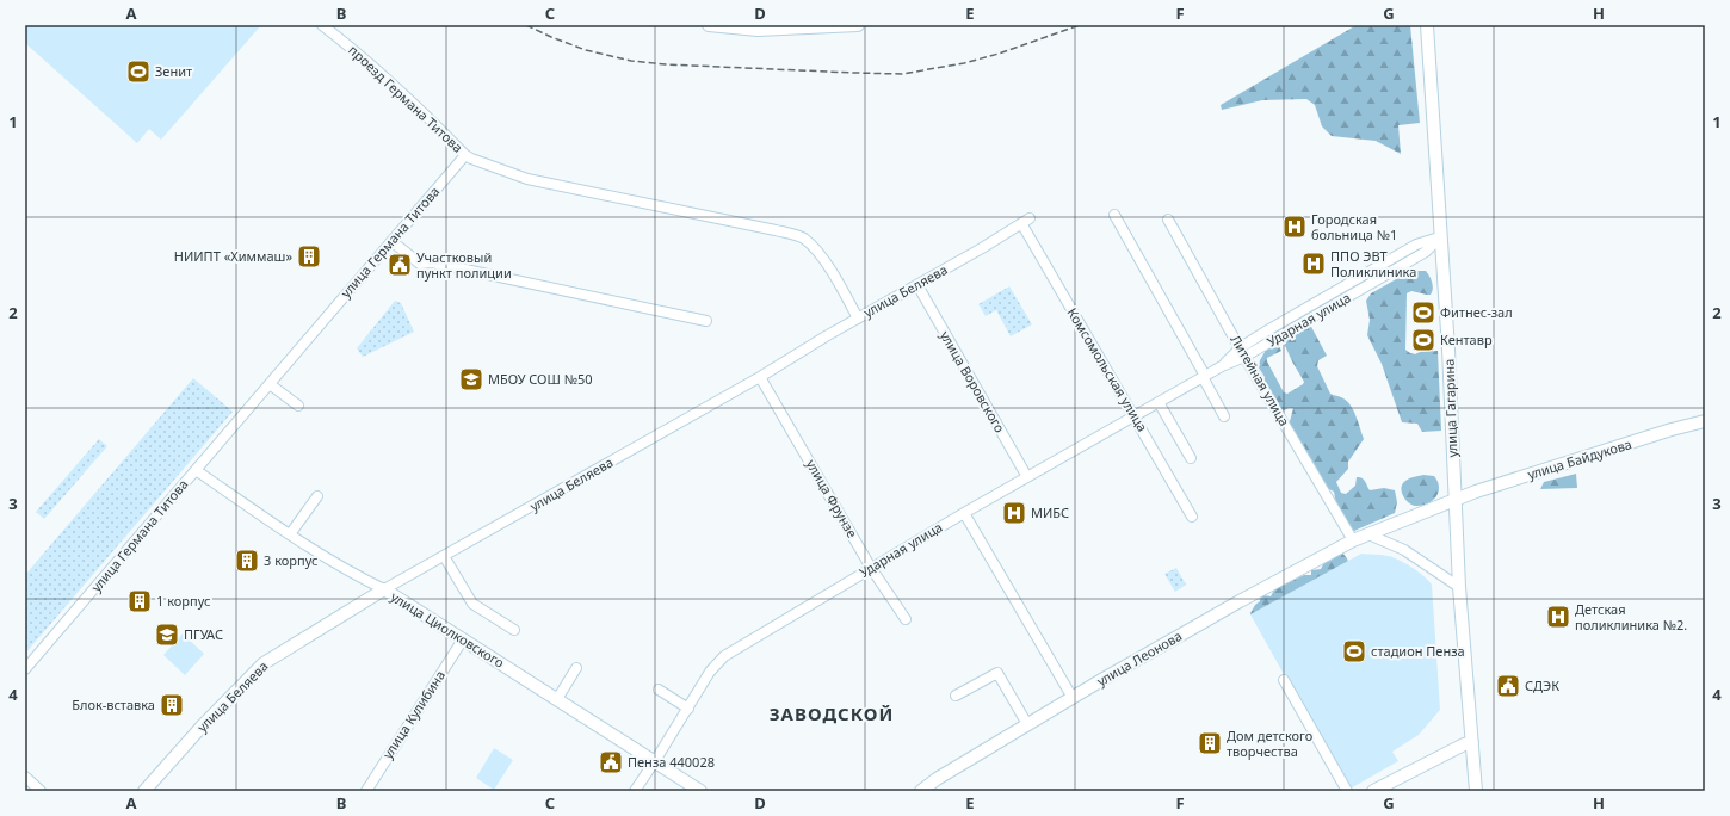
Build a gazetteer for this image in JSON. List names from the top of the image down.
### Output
{
  "streets": {
    "main road": [
      "улица Беляева",
      "улица Гагарина",
      "улица Байдукова",
      "улица Циолковского",
      "улица Леонова"
    ],
    "street": [
      "проезд Германа Титова",
      "улица Германа Титова",
      "Ударная улица",
      "Комсомольская улица",
      "Литейная улица",
      "улица Воровского",
      "улица Фрунзе",
      "улица Кулибина"
    ]
  },
  "crossings": [
    ["проезд Германа Титова", "улица Германа Титова"],
    ["улица Германа Титова", "улица Циолковского"],
    ["улица Беляева", "Комсомольская улица"],
    ["улица Беляева", "улица Воровского"],
    ["улица Беляева", "улица Фрунзе"],
    ["улица Беляева", "улица Циолковского"],
    ["Ударная улица", "Комсомольская улица"],
    ["Ударная улица", "Литейная улица"],
    ["Ударная улица", "улица Воровского"],
    ["Ударная улица", "улица Гагарина"],
    ["Ударная улица", "улица Фрунзе"],
    ["Ударная улица", "улица Циолковского"],
    ["Литейная улица", "улица Байдукова"],
    ["Литейная улица", "улица Леонова"],
    ["улица Гагарина", "улица Байдукова"],
    ["улица Байдукова", "улица Леонова"],
    ["улица Циолковского", "улица Кулибина"]
  ],
  "districts": ["ЗАВОДСКОЙ"],
  "places": {
    "sports": [
      "Зенит",
      "Фитнес-зал",
      "Кентавр",
      "стадион Пенза"
    ],
    "hospital": [
      "Городская больница №1",
      "ППО ЭВТ Поликлиника",
      "МИБС",
      "Детская поликлиника №2."
    ],
    "building": [
      "НИИПТ «Химмаш»",
      "3 корпус",
      "1 корпус",
      "Блок-вставка",
      "Дом детского творчества"
    ],
    "public building": ["Участковый пункт полиции", "СДЭК", "Пенза 440028"],
    "school or university": ["МБОУ СОШ №50", "ПГУАС"]
  },
  "grid": {
    "columns": [
      "A",
      "B",
      "C",
      "D",
      "E",
      "F",
      "G",
      "H"
    ],
    "rows": [
      "1",
      "2",
      "3",
      "4"
    ]
  }
}
